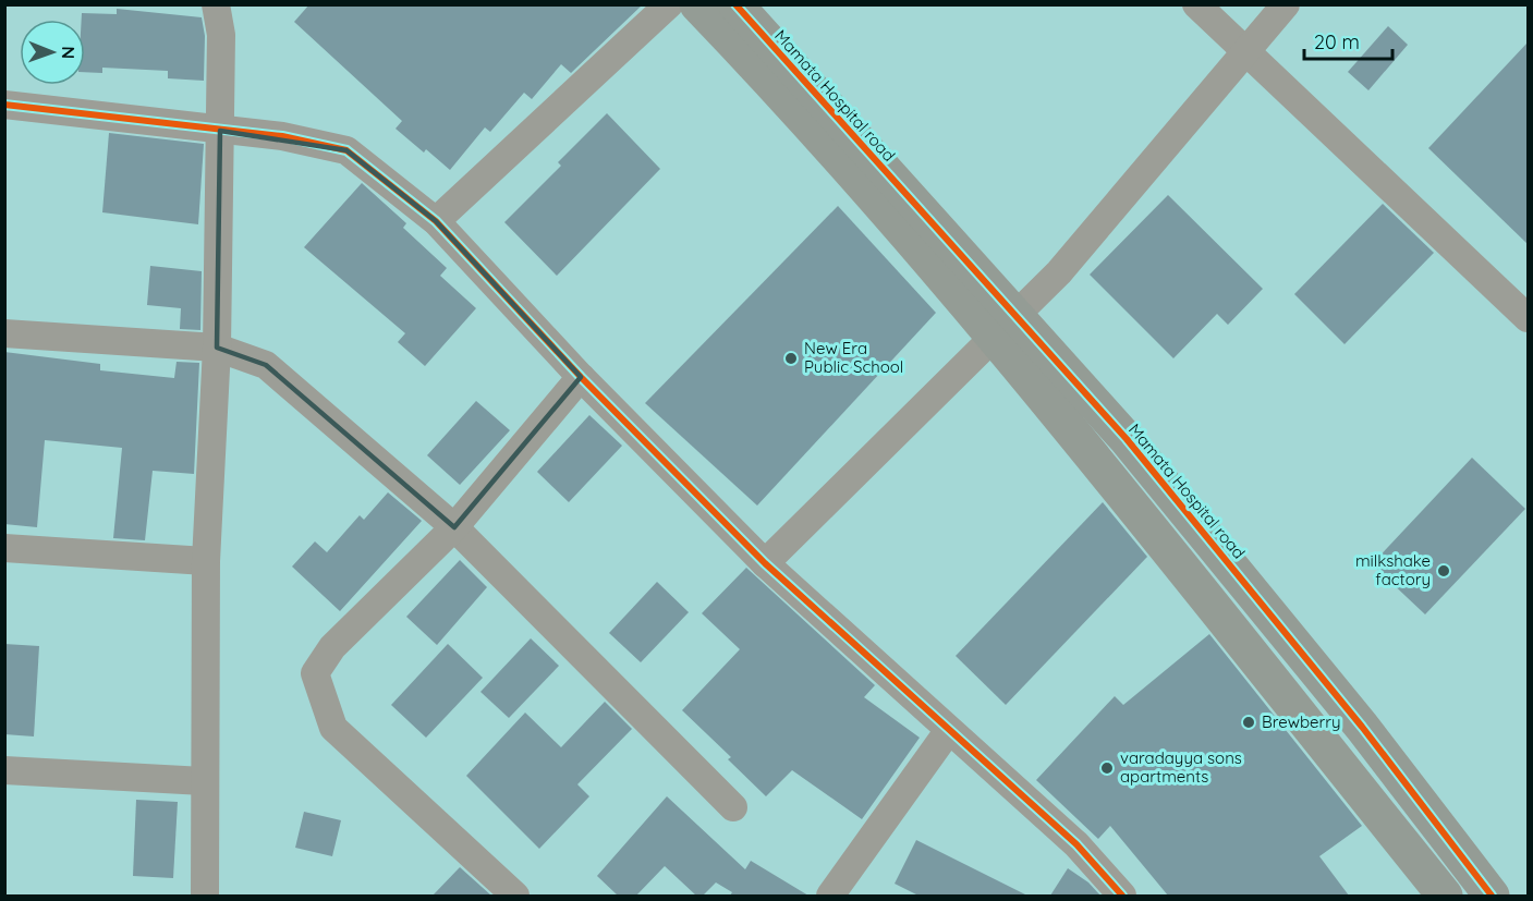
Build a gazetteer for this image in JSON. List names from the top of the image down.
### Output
{
  "streets": {
    "street": ["Mamata Hospital road"]
  },
  "places": [
    "New Era Public School",
    "milkshake factory",
    "Brewberry",
    "varadayya sons apartments"
  ],
  "scale_bar": "20 m",
  "north": "right"
}
